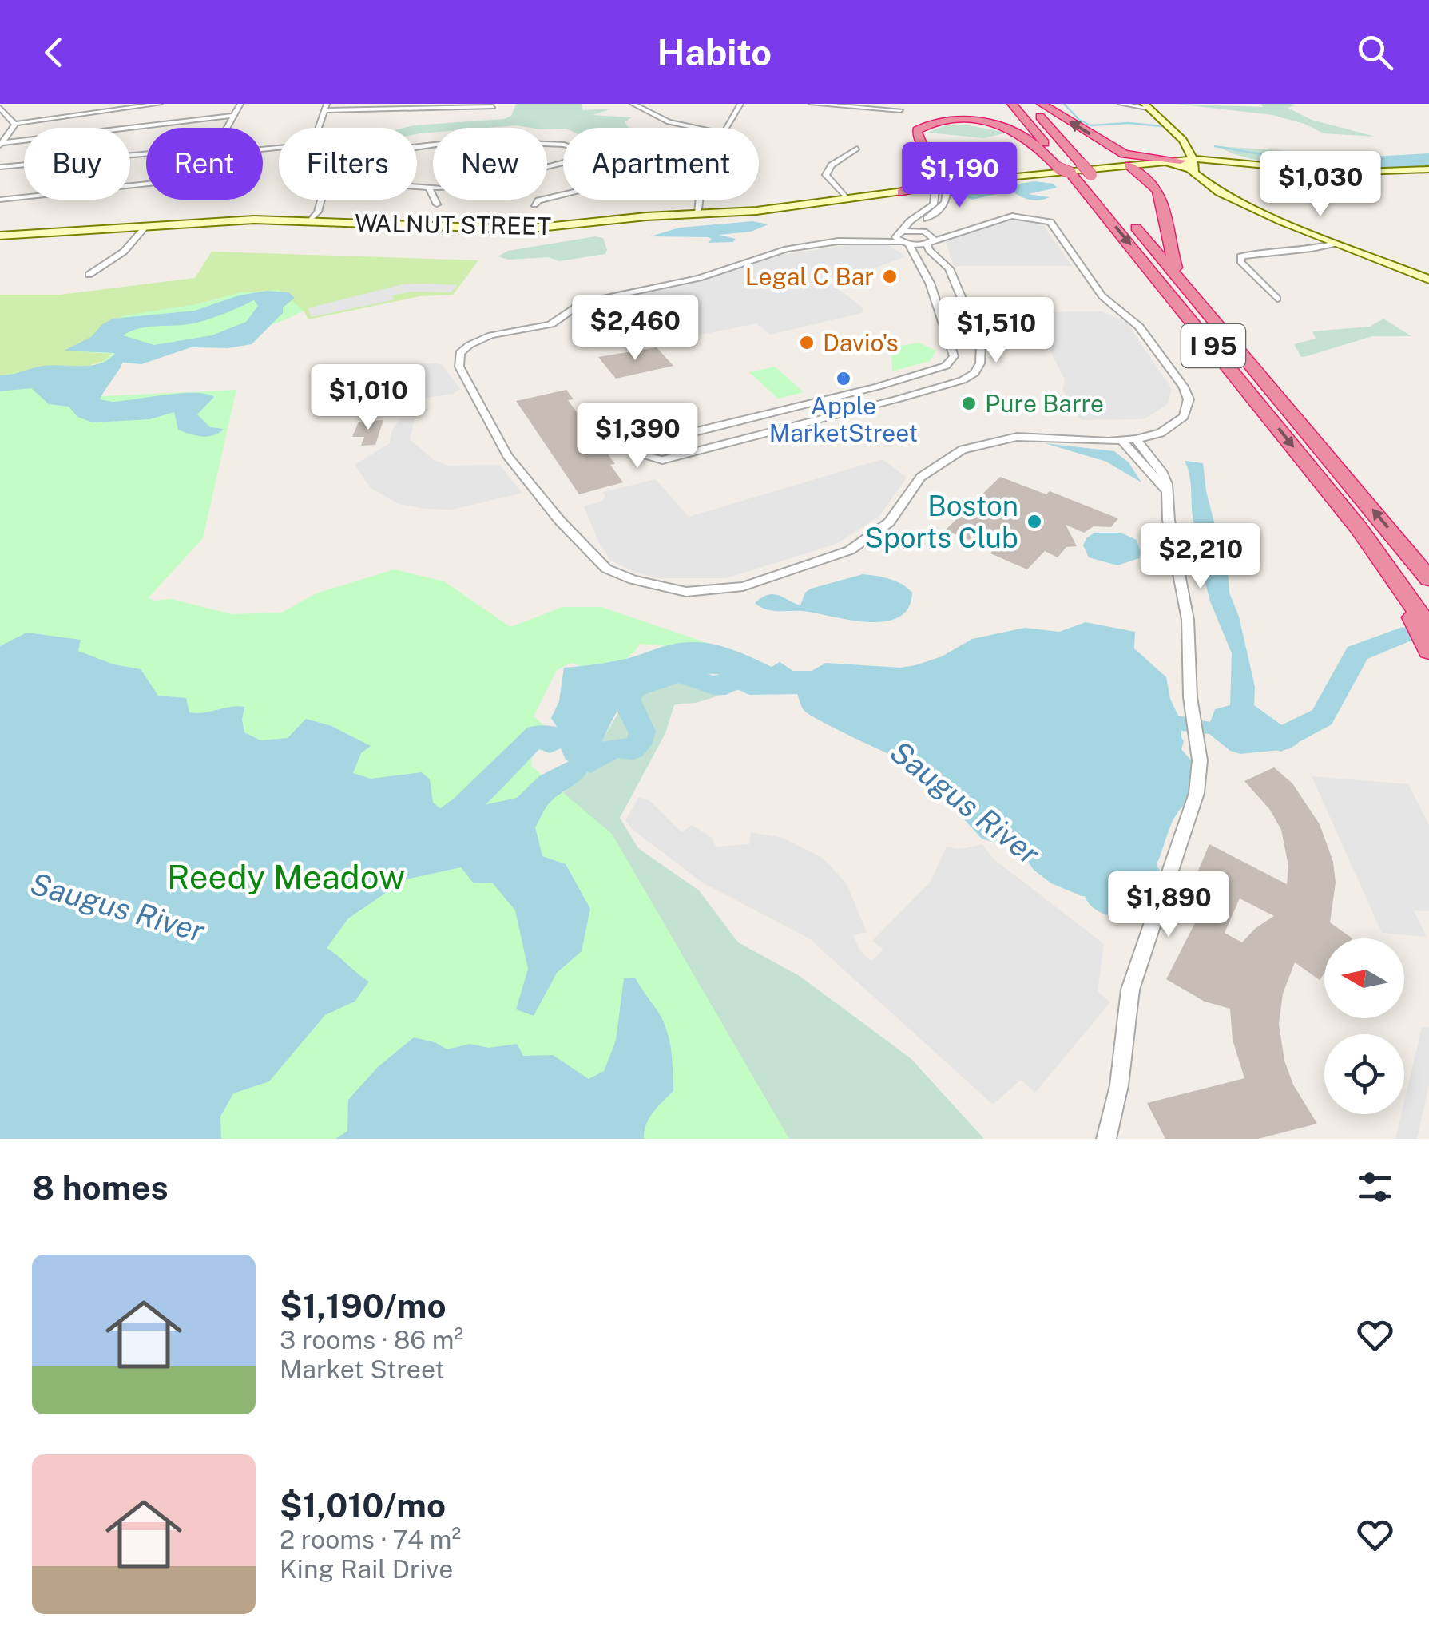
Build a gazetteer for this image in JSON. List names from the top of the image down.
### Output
{
  "streets": {
    "highway": ["I 95"],
    "main road": ["WALNUT STREET"]
  },
  "water": ["Saugus River"],
  "parks": ["Reedy Meadow"],
  "places": [
    "Legal C Bar",
    "Davio's",
    "Apple MarketStreet",
    "Pure Barre",
    "Boston Sports Club"
  ],
  "north": "left",
  "page": {
    "header": "Habito",
    "chip": [
      "Buy",
      "Rent",
      "Filters",
      "New",
      "Apartment"
    ],
    "price": [
      "$1,190",
      "$1,030",
      "$2,460",
      "$1,510",
      "$1,010",
      "$1,390",
      "$2,210",
      "$1,890"
    ],
    "heading": "8 homes",
    "list": [
      {
        "name": "$1,190/mo",
        "note": "3 rooms · 86 m² · Market Street"
      },
      {
        "name": "$1,010/mo",
        "note": "2 rooms · 74 m² · King Rail Drive"
      }
    ]
  }
}
